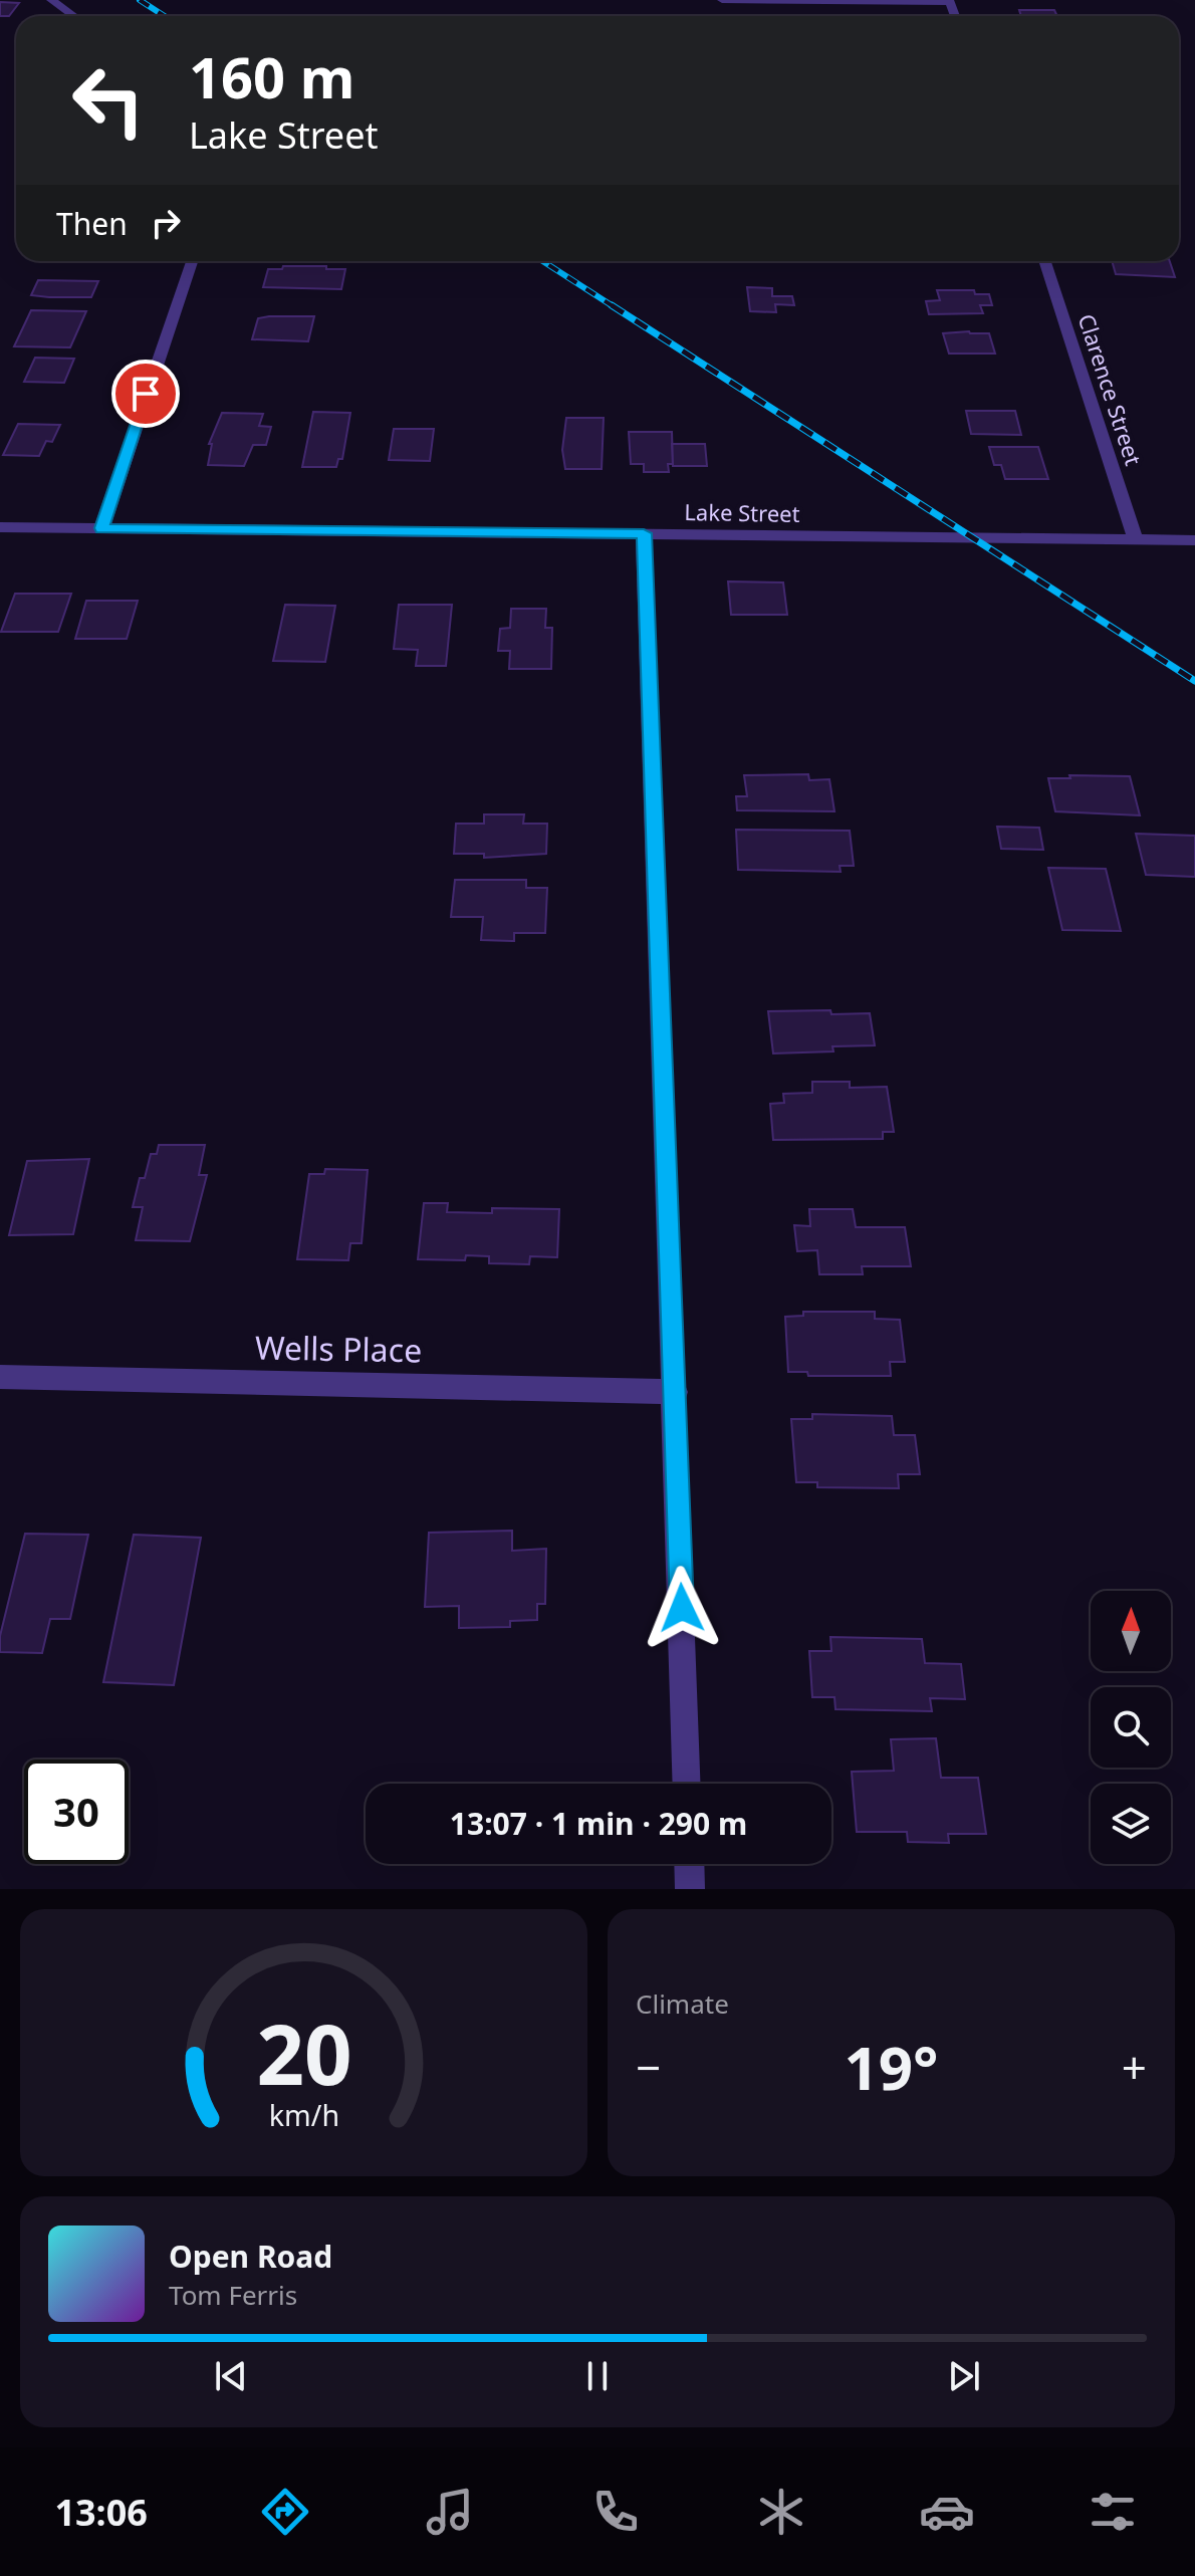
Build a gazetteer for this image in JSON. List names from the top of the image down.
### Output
{
  "streets": {
    "street": ["Clarence Street", "Lake Street", "Wells Place"]
  },
  "crossings": [
    ["Clarence Street", "Lake Street"]
  ],
  "north": "top",
  "page": {
    "turn": ["160 m", "Lake Street"],
    "then": "Then",
    "limit": "30",
    "trip": "13:07 · 1 min · 290 m",
    "tile": "Climate",
    "heat": ["−", "19°", "+"],
    "song": ["Open Road", "Tom Ferris"],
    "tabs": "13:06",
    "gauge": ["20", "km/h"]
  }
}
